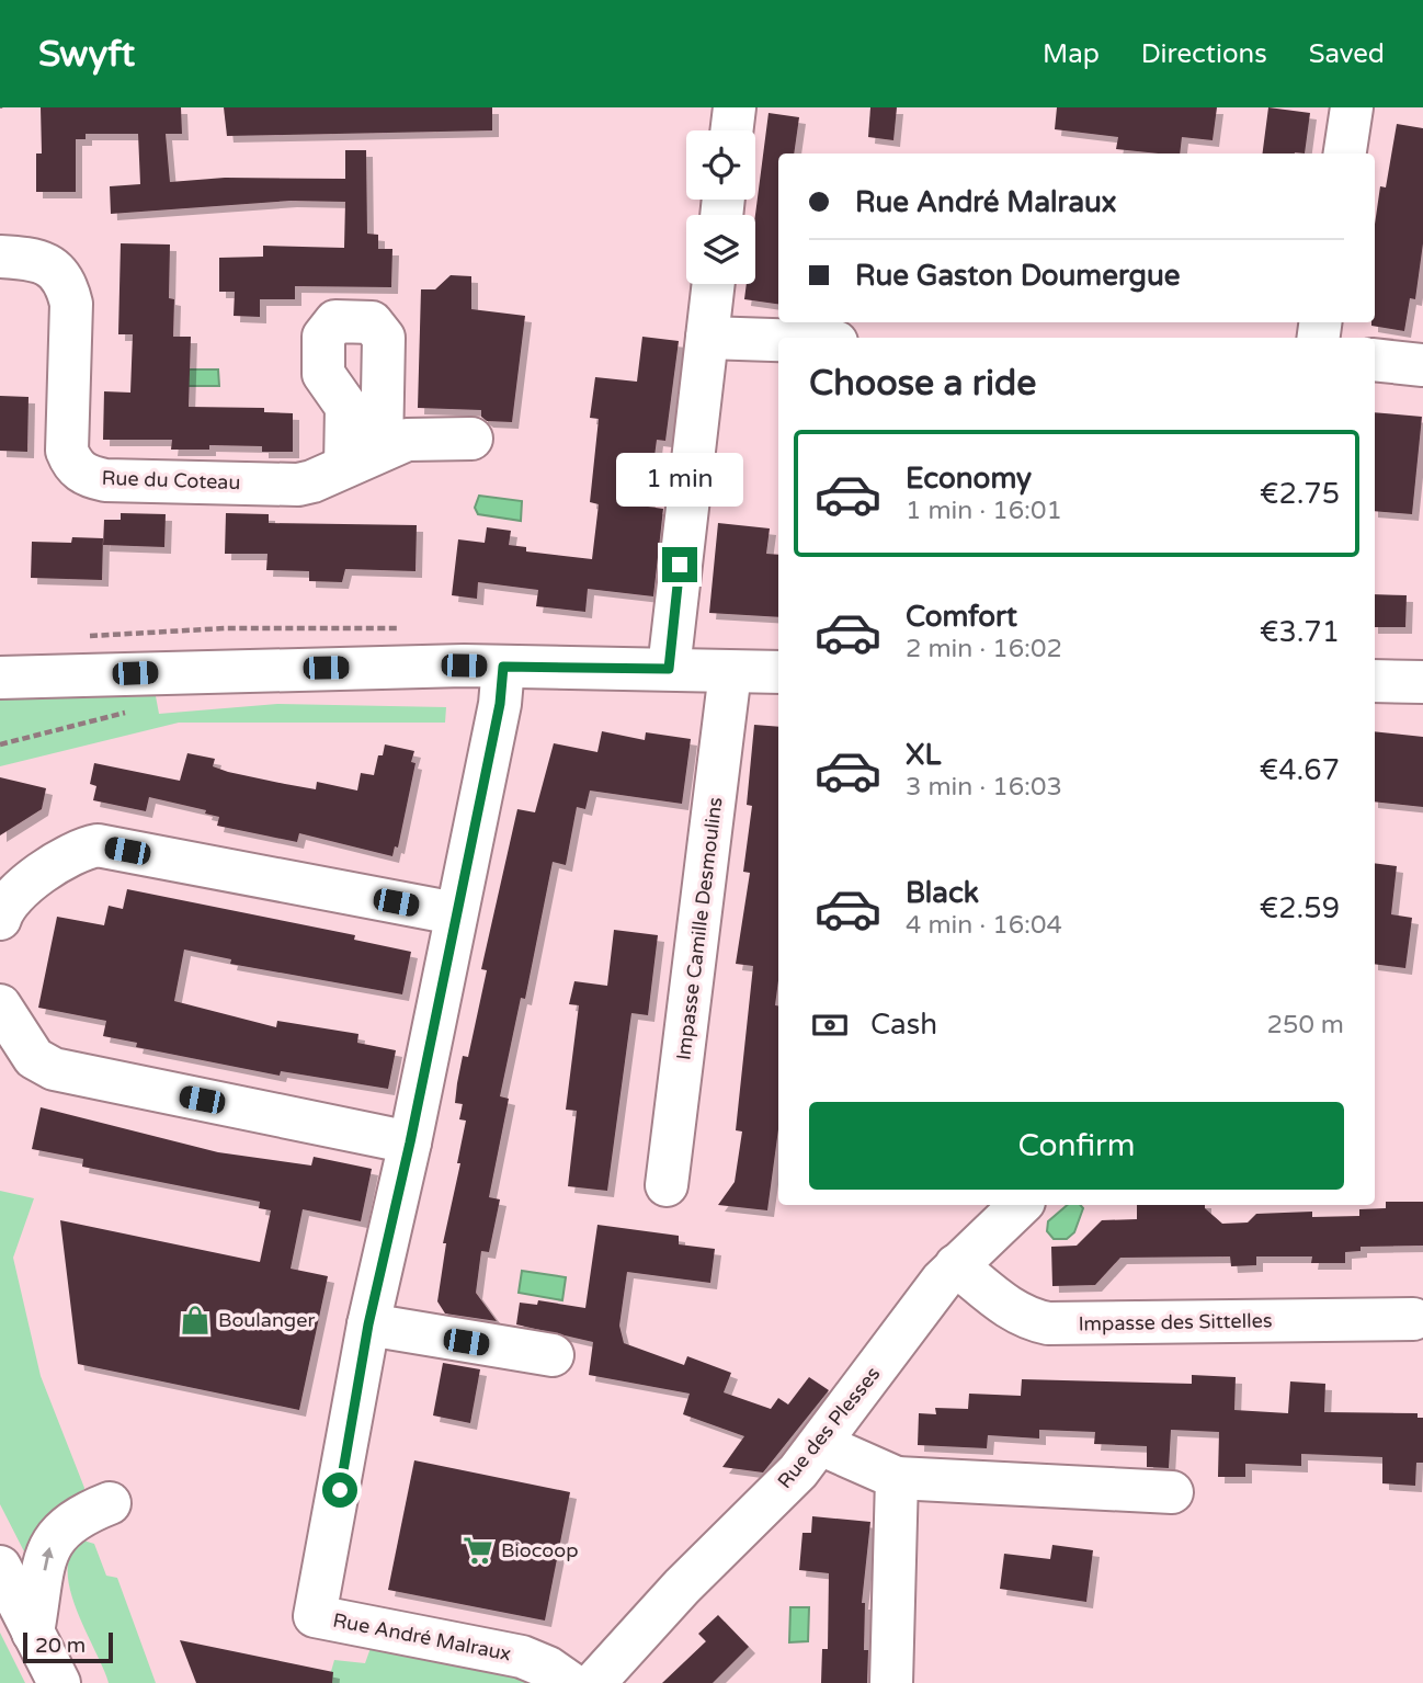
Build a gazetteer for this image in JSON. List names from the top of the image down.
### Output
{
  "streets": {
    "street": [
      "Rue du Coteau",
      "Impasse Camille Desmoulins",
      "Impasse des Sittelles",
      "Rue des Plesses",
      "Rue André Malraux"
    ]
  },
  "crossings": [
    ["Impasse des Sittelles", "Rue des Plesses"]
  ],
  "places": {
    "shop": ["Boulanger"],
    "supermarket": ["Biocoop"]
  },
  "scale_bar": "20 m",
  "page": {
    "header": "Swyft",
    "nav": ["Map", "Directions", "Saved"],
    "banner": ["Rue André Malraux", "Rue Gaston Doumergue"],
    "heading": "Choose a ride",
    "list": [
      {
        "name": "Economy",
        "note": "1 min · 16:01",
        "value": "€2.75"
      },
      {
        "name": "Comfort",
        "note": "2 min · 16:02",
        "value": "€3.71"
      },
      {
        "name": "XL",
        "note": "3 min · 16:03",
        "value": "€4.67"
      },
      {
        "name": "Black",
        "note": "4 min · 16:04",
        "value": "€2.59"
      }
    ],
    "bubble": "1 min",
    "pay": ["Cash", "250 m"],
    "buttons": "Confirm",
    "scale": "20 m"
  }
}
